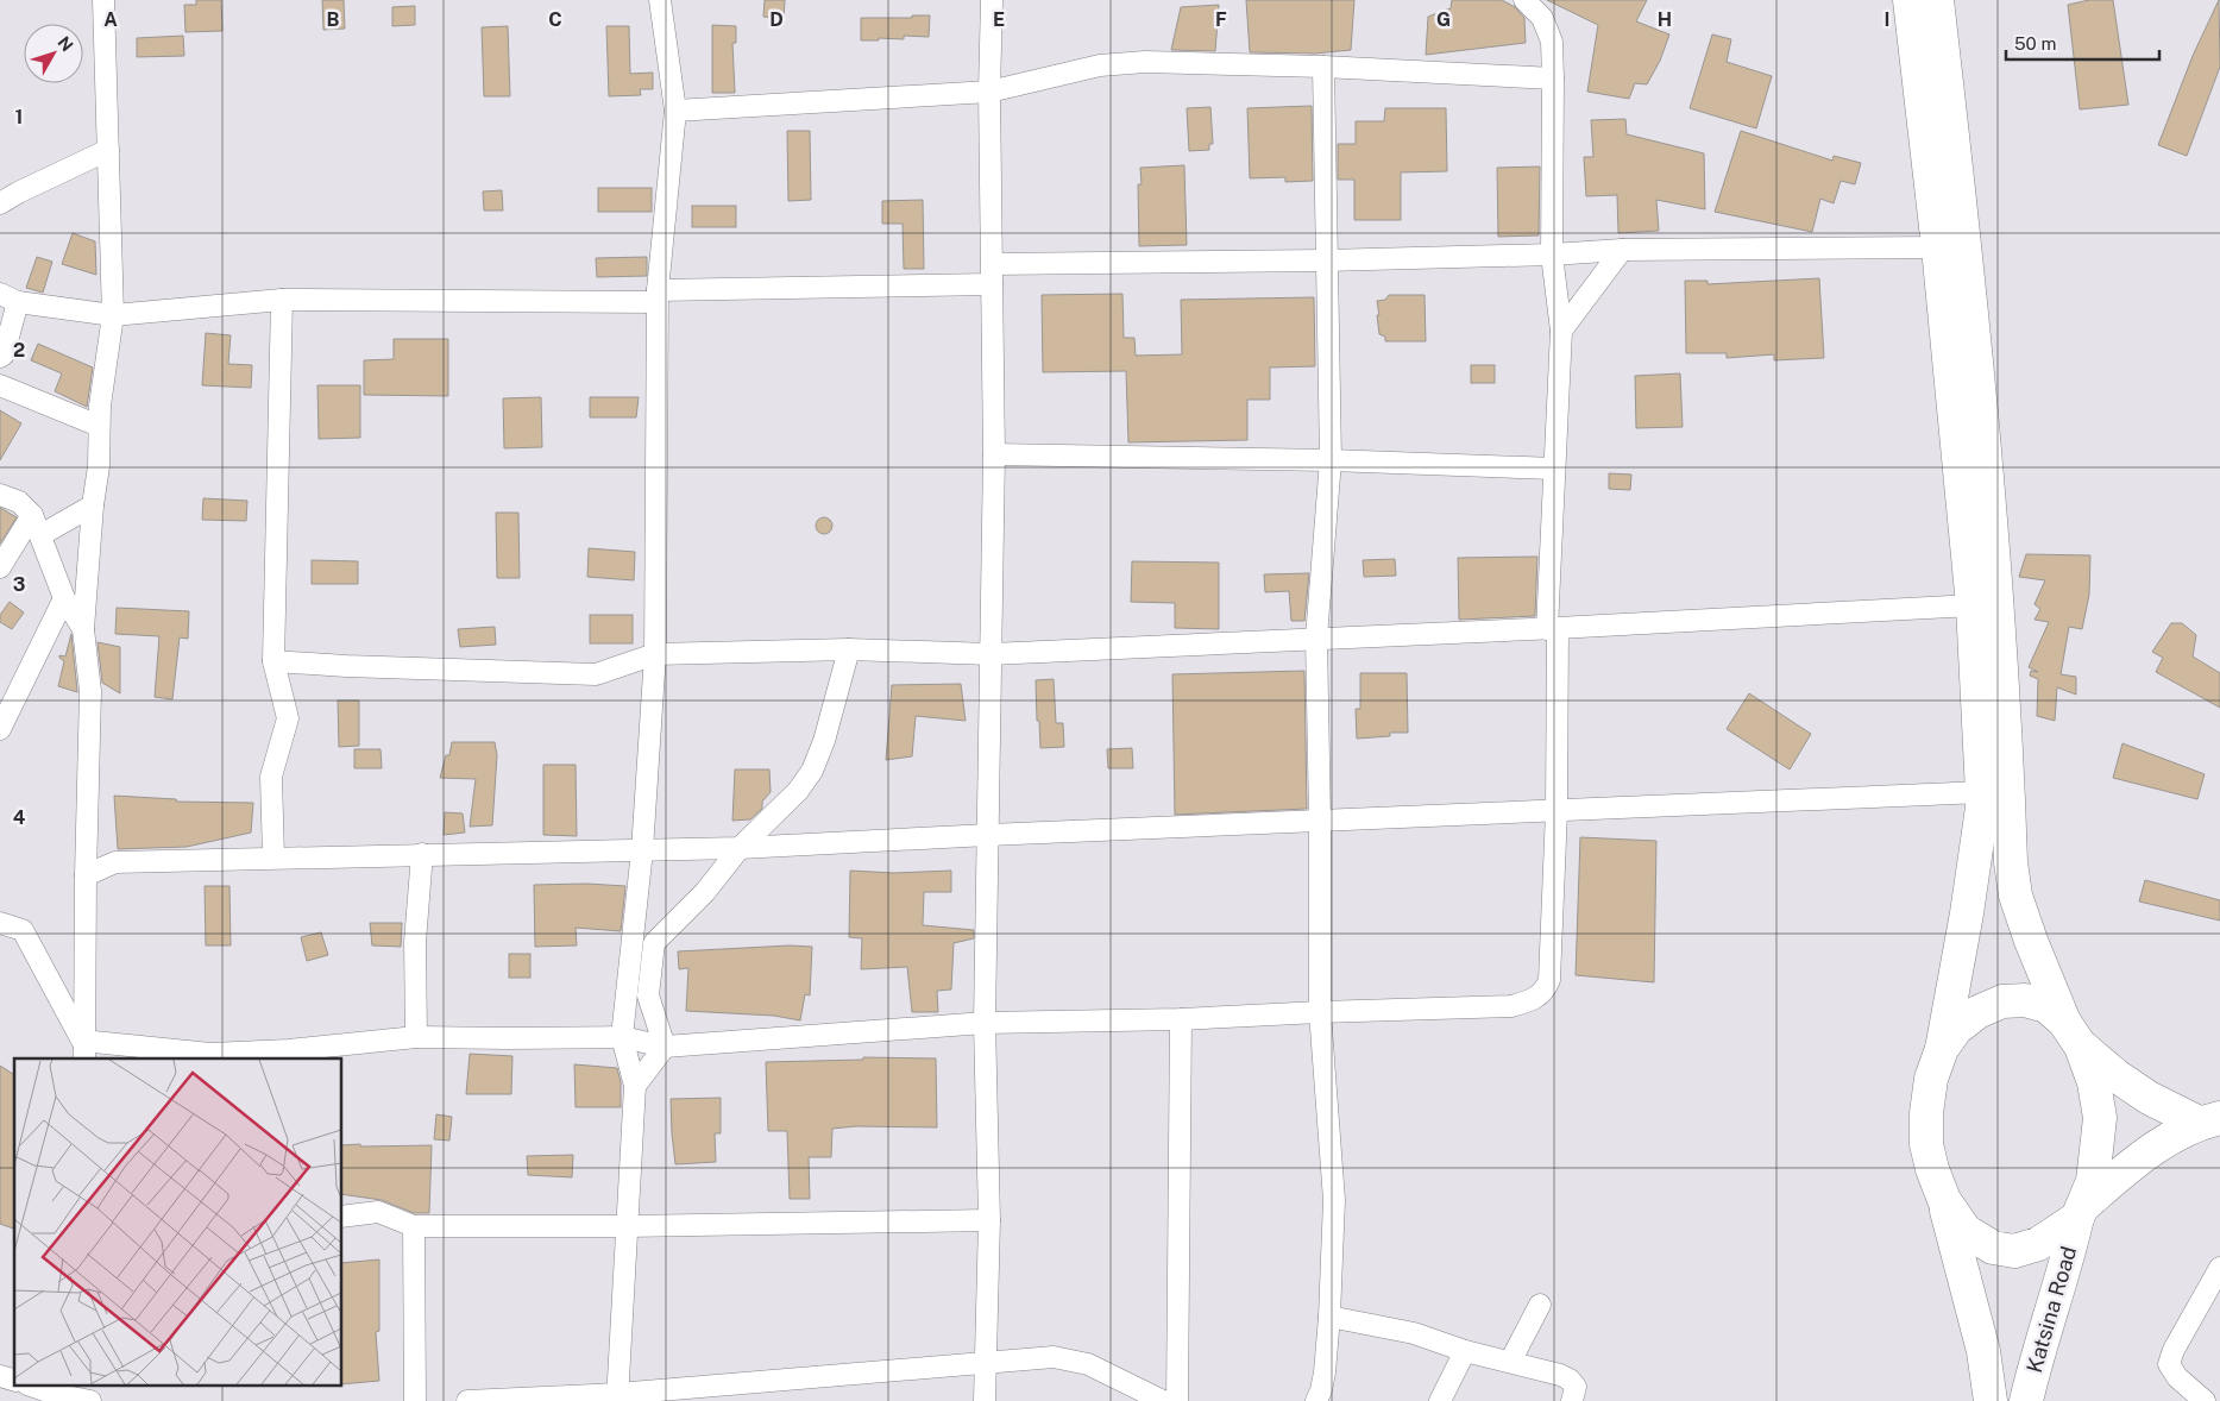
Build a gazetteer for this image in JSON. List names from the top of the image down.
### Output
{
  "streets": {
    "highway": ["Katsina Road"]
  },
  "scale_bar": "50 m",
  "north": "top right",
  "grid": {
    "columns": [
      "A",
      "B",
      "C",
      "D",
      "E",
      "F",
      "G",
      "H",
      "I"
    ],
    "rows": [
      "1",
      "2",
      "3",
      "4"
    ]
  }
}
